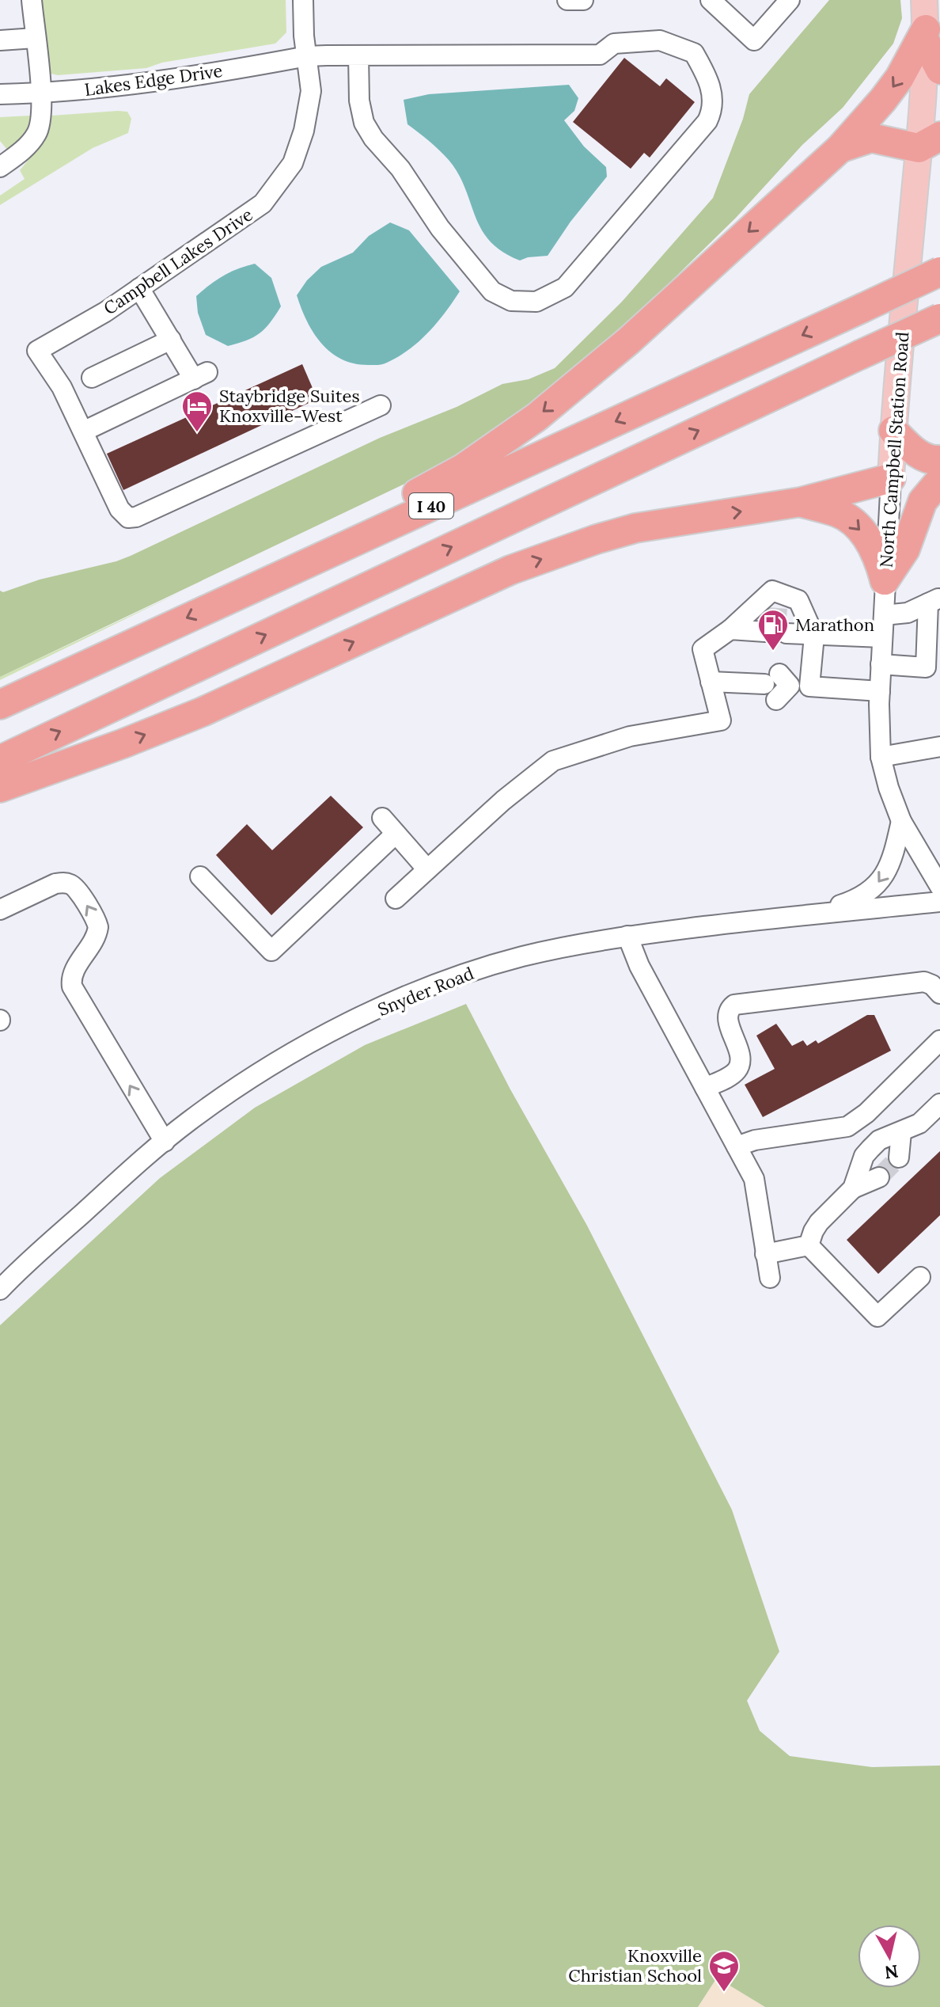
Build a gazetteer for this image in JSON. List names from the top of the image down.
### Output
{
  "streets": {
    "highway": ["I 40"],
    "main road": ["North Campbell Station Road"],
    "street": ["Lakes Edge Drive", "Campbell Lakes Drive", "Snyder Road"]
  },
  "crossings": [
    ["Lakes Edge Drive", "Campbell Lakes Drive"]
  ],
  "places": {
    "hotel": ["Staybridge Suites Knoxville-West"],
    "fuel station": ["Marathon"],
    "school or university": ["Knoxville Christian School"]
  },
  "north": "bottom"
}
